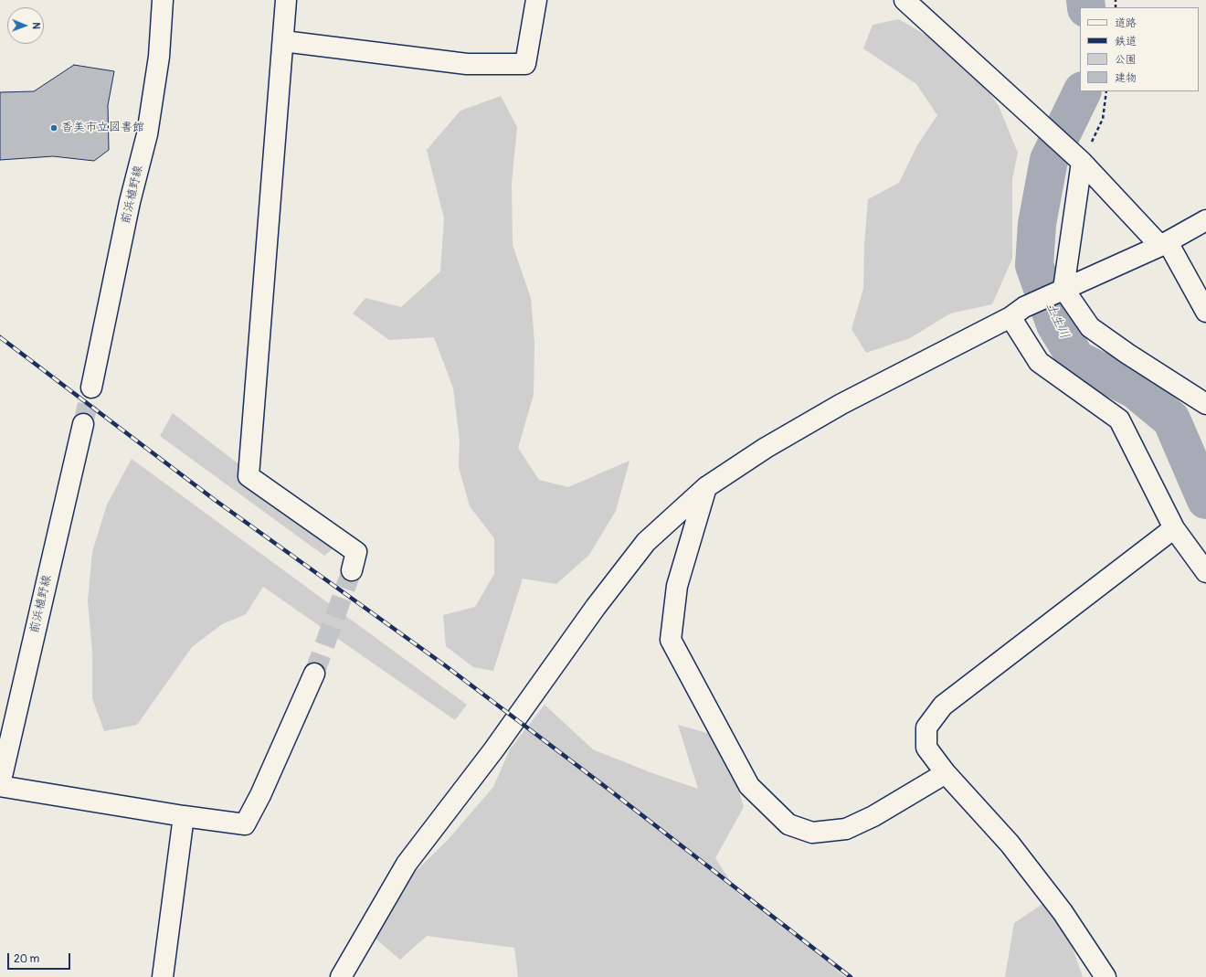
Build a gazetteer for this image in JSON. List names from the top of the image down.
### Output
{
  "streets": {
    "street": ["前浜植野線"]
  },
  "water": ["土生川"],
  "places": ["香美市立図書館"],
  "legend": [
    "道路",
    "鉄道",
    "公園",
    "建物"
  ],
  "scale_bar": "20 m",
  "north": "right"
}
